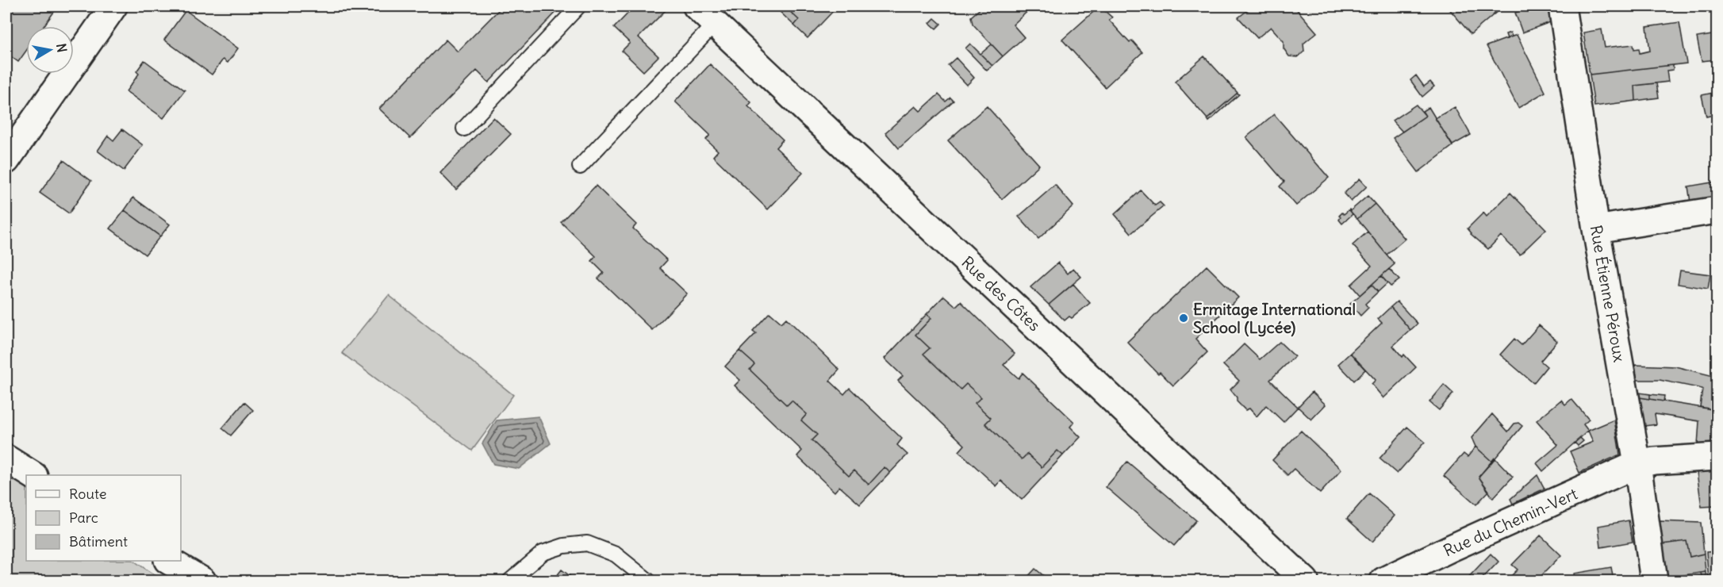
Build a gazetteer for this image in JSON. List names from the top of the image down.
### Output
{
  "streets": {
    "street": ["Rue des Côtes", "Rue Étienne Péroux", "Rue du Chemin-Vert"]
  },
  "crossings": [
    ["Rue Étienne Péroux", "Rue du Chemin-Vert"]
  ],
  "places": ["Ermitage International School (Lycée)"],
  "legend": ["Route", "Parc", "Bâtiment"],
  "north": "right"
}
